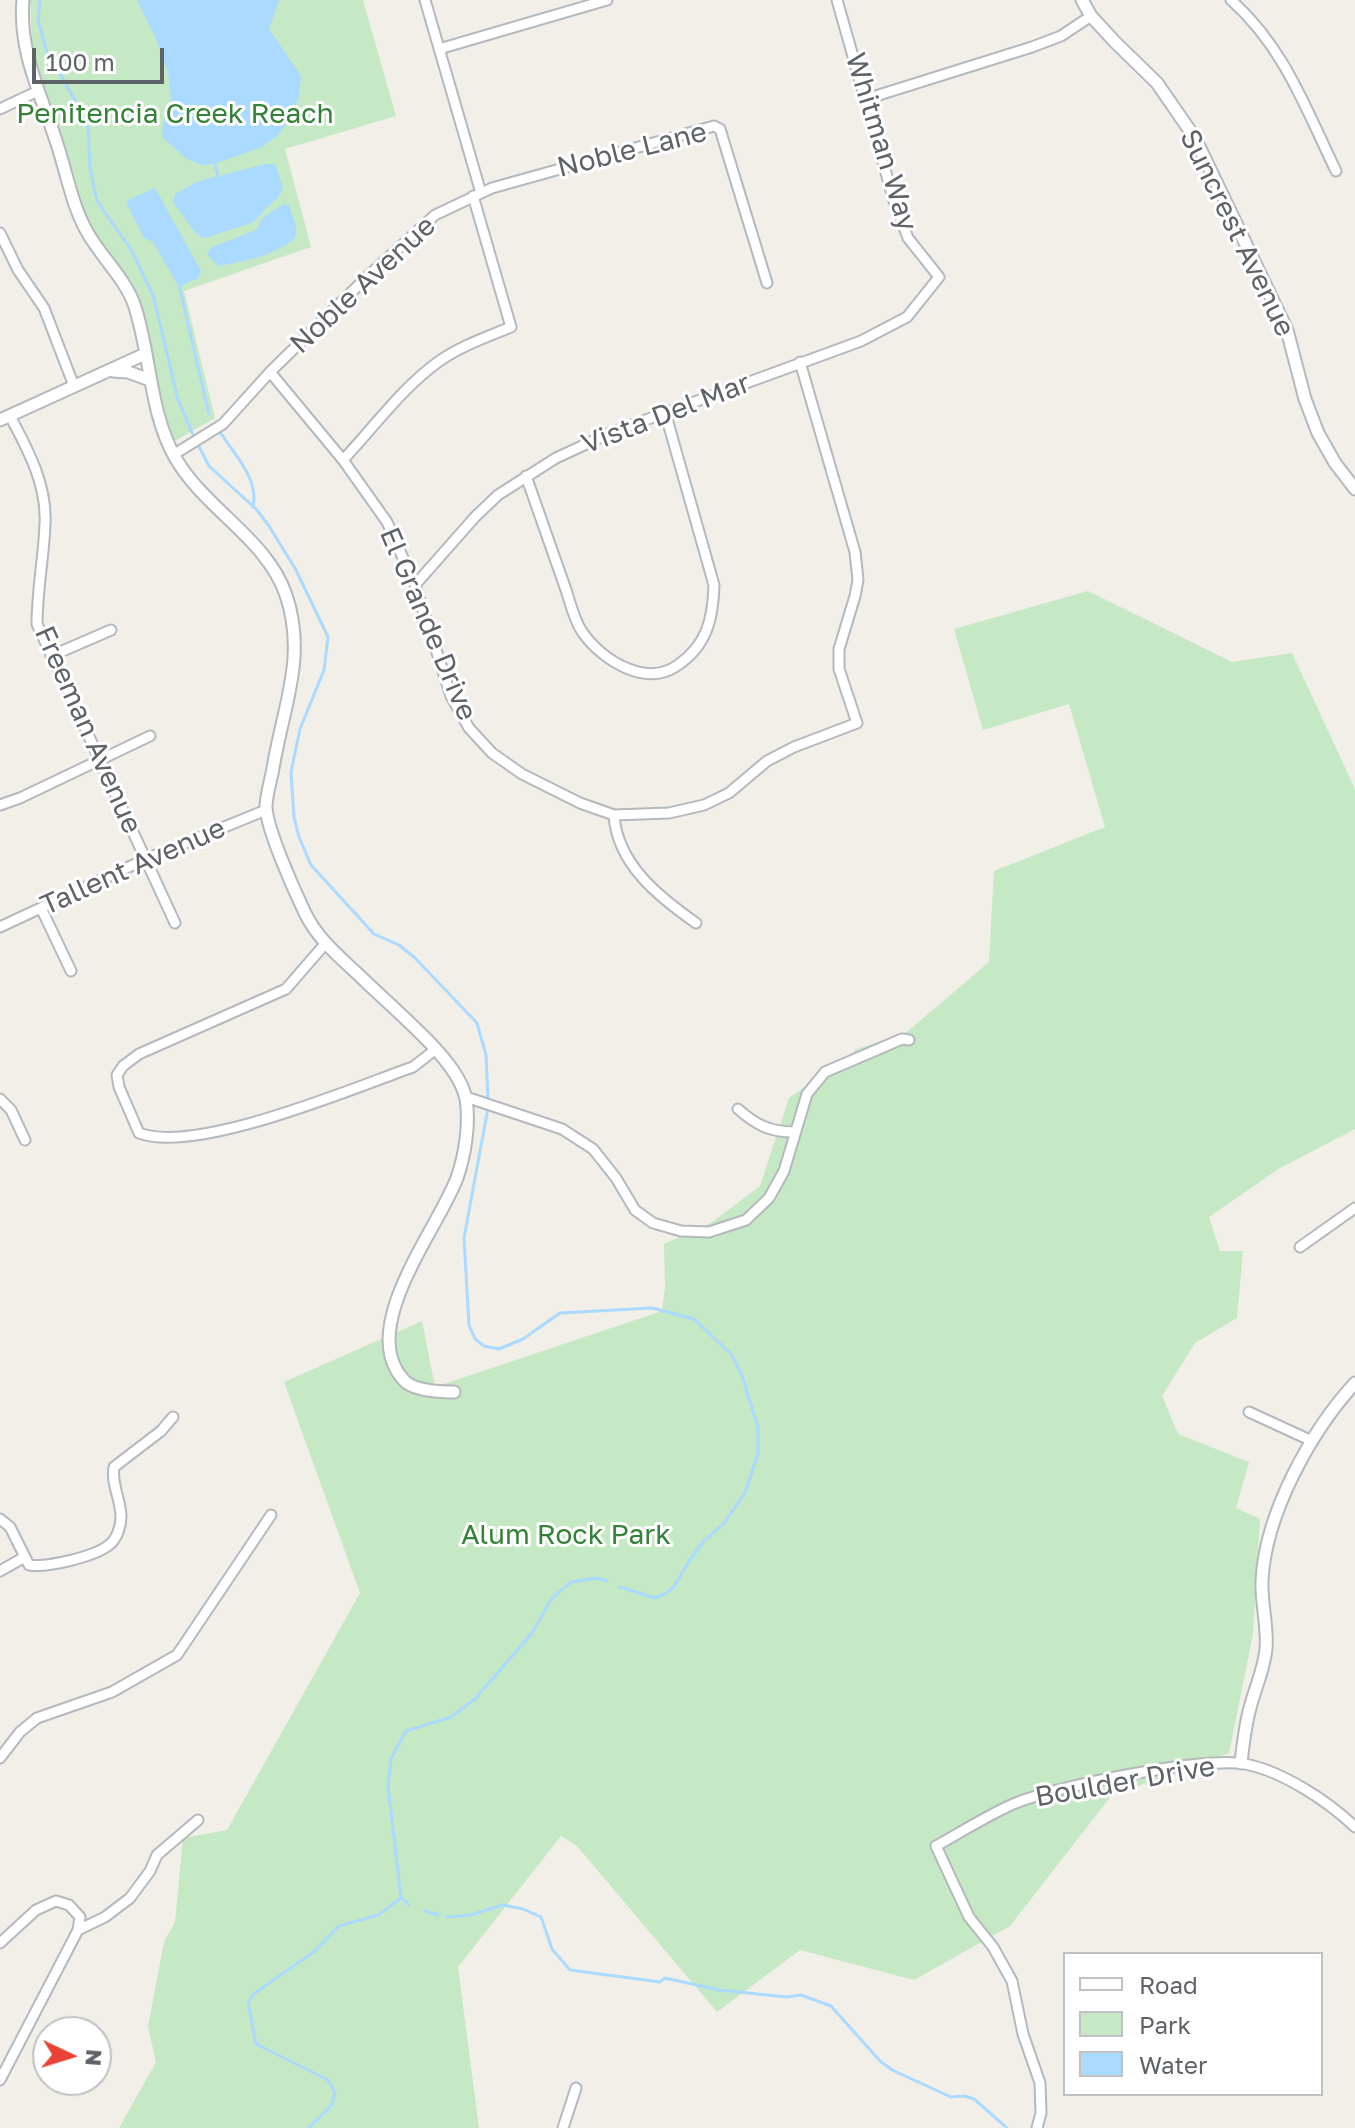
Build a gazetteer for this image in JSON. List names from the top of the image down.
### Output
{
  "streets": {
    "street": [
      "Whitman Way",
      "Noble Lane",
      "Suncrest Avenue",
      "Noble Avenue",
      "Vista Del Mar",
      "El Grande Drive",
      "Freeman Avenue",
      "Tallent Avenue",
      "Boulder Drive"
    ]
  },
  "crossings": [
    ["Whitman Way", "Vista Del Mar"],
    ["Noble Lane", "Noble Avenue"],
    ["Noble Avenue", "El Grande Drive"],
    ["Vista Del Mar", "El Grande Drive"],
    ["Freeman Avenue", "Tallent Avenue"]
  ],
  "parks": ["Penitencia Creek Reach", "Alum Rock Park"],
  "legend": ["Road", "Park", "Water"],
  "scale_bar": "100 m",
  "north": "right"
}
